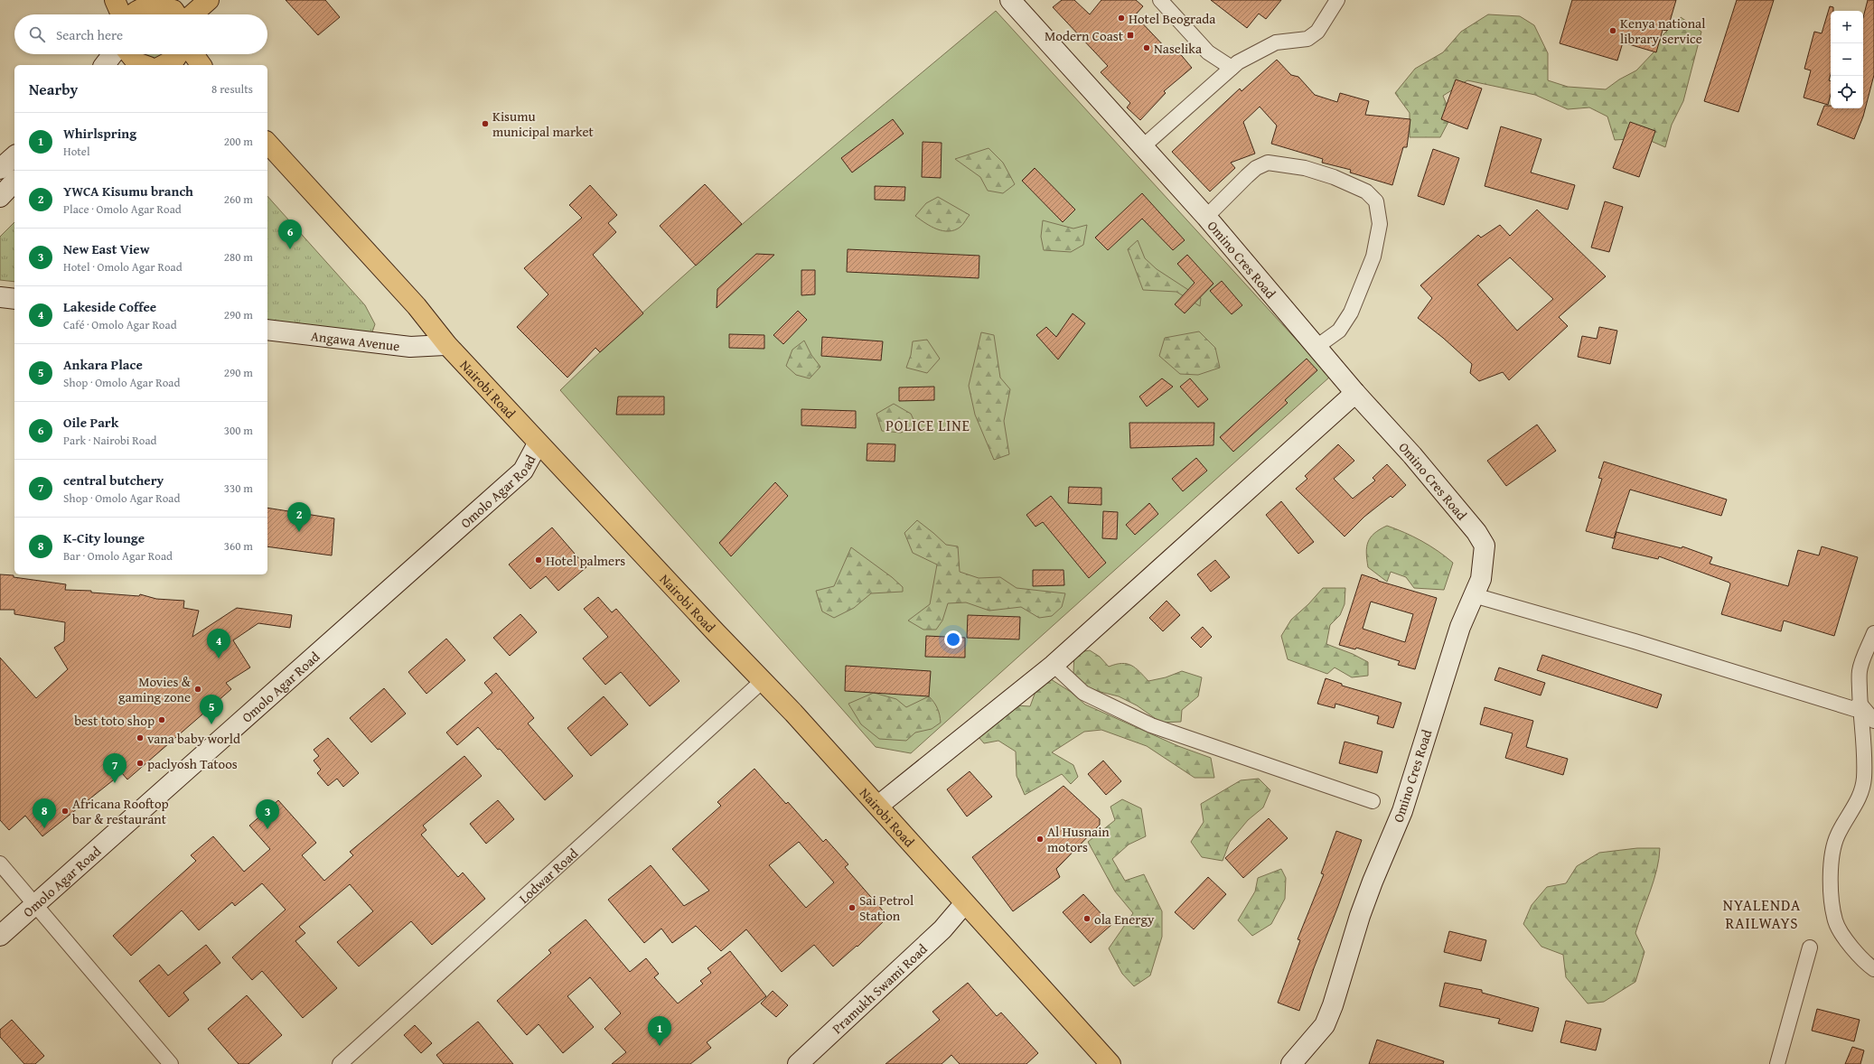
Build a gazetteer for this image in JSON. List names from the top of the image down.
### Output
{
  "streets": {
    "highway": ["Nairobi Road"],
    "street": [
      "Omino Cres Road",
      "Angawa Avenue",
      "Omolo Agar Road",
      "Lodwar Road",
      "Pramukh Swami Road"
    ]
  },
  "crossings": [
    ["Angawa Avenue", "Nairobi Road"],
    ["Nairobi Road", "Omolo Agar Road"],
    ["Nairobi Road", "Lodwar Road"],
    ["Nairobi Road", "Pramukh Swami Road"]
  ],
  "districts": ["POLICE LINE", "NYALENDA RAILWAYS"],
  "places": {
    "other": [
      "Hotel Beograda",
      "Kenya national library service",
      "Naselika",
      "Kisumu municipal market",
      "Hotel palmers",
      "Movies & gaming zone",
      "best toto shop",
      "vana baby world",
      "paclyosh Tatoos",
      "Africana Rooftop bar & restaurant",
      "Al Husnain motors",
      "Sai Petrol Station",
      "ola Energy"
    ],
    "transit": ["Modern Coast"]
  },
  "page": {
    "map_buttons": ["+", "−"],
    "search": "Search here",
    "heading": ["Nearby", "8 results"],
    "list": [
      {
        "mark": "1",
        "name": "Whirlspring",
        "note": "Hotel",
        "value": "200 m"
      },
      {
        "mark": "2",
        "name": "YWCA Kisumu branch",
        "note": "Place · Omolo Agar Road",
        "value": "260 m"
      },
      {
        "mark": "3",
        "name": "New East View",
        "note": "Hotel · Omolo Agar Road",
        "value": "280 m"
      },
      {
        "mark": "4",
        "name": "Lakeside Coffee",
        "note": "Café · Omolo Agar Road",
        "value": "290 m"
      },
      {
        "mark": "5",
        "name": "Ankara Place",
        "note": "Shop · Omolo Agar Road",
        "value": "290 m"
      },
      {
        "mark": "6",
        "name": "Oile Park",
        "note": "Park · Nairobi Road",
        "value": "300 m"
      },
      {
        "mark": "7",
        "name": "central butchery",
        "note": "Shop · Omolo Agar Road",
        "value": "330 m"
      },
      {
        "mark": "8",
        "name": "K-City lounge",
        "note": "Bar · Omolo Agar Road",
        "value": "360 m"
      }
    ],
    "pins": [
      "6",
      "2",
      "4",
      "5",
      "7",
      "8",
      "3",
      "1"
    ]
  }
}
